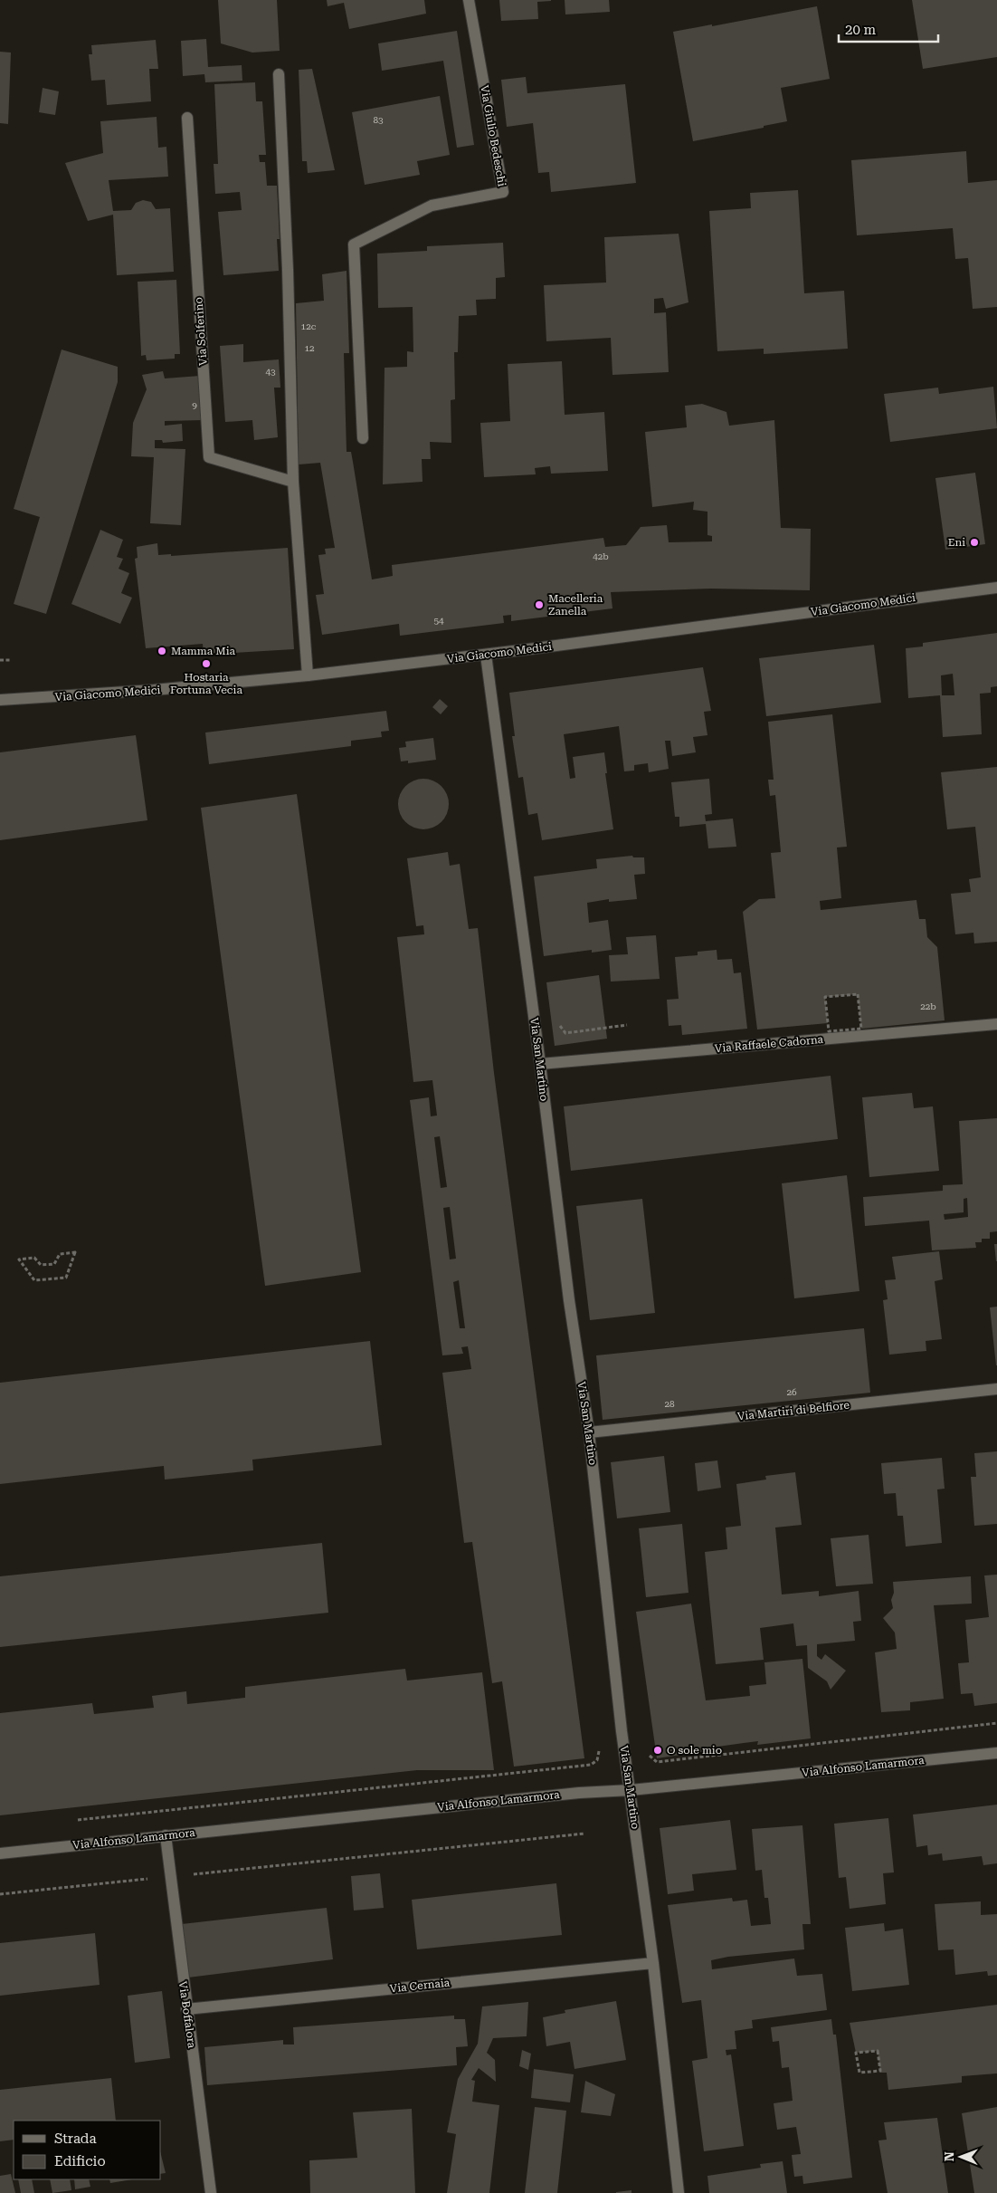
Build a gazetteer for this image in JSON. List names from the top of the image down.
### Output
{
  "streets": {
    "street": [
      "Via Giulio Bedeschi",
      "Via Solferino",
      "Via Giacomo Medici",
      "Via Raffaele Cadorna",
      "Via San Martino",
      "Via Martiri di Belfiore",
      "Via Alfonso Lamarmora",
      "Via Cernaia",
      "Via Boffalora"
    ]
  },
  "crossings": [
    ["Via Giacomo Medici", "Via San Martino"],
    ["Via Raffaele Cadorna", "Via San Martino"],
    ["Via San Martino", "Via Martiri di Belfiore"],
    ["Via San Martino", "Via Alfonso Lamarmora"],
    ["Via San Martino", "Via Cernaia"],
    ["Via Alfonso Lamarmora", "Via Boffalora"],
    ["Via Cernaia", "Via Boffalora"]
  ],
  "places": [
    "Eni",
    "Macelleria Zanella",
    "Mamma Mia",
    "Hostaria Fortuna Vecia",
    "O sole mio"
  ],
  "house_numbers": [
    "83",
    "12c",
    "12",
    "43",
    "9",
    "42b",
    "54",
    "22b",
    "26",
    "28"
  ],
  "legend": ["Strada", "Edificio"],
  "scale_bar": "20 m",
  "north": "left"
}
